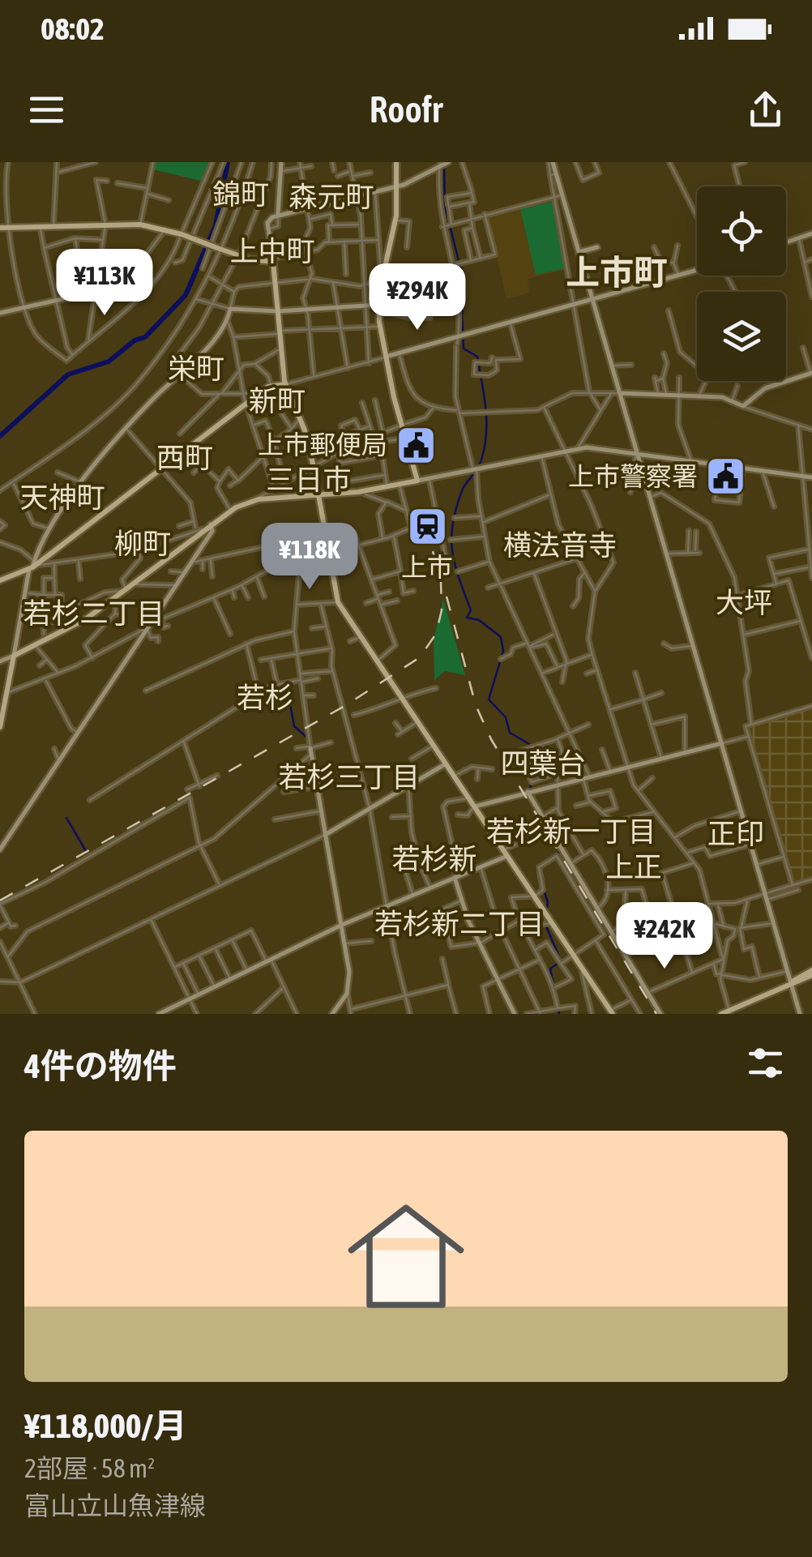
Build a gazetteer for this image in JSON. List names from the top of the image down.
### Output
{
  "districts": [
    "錦町",
    "森元町",
    "上中町",
    "上市町",
    "栄町",
    "新町",
    "西町",
    "三日市",
    "天神町",
    "柳町",
    "横法音寺",
    "大坪",
    "若杉二丁目",
    "若杉",
    "四葉台",
    "若杉三丁目",
    "若杉新一丁目",
    "正印",
    "若杉新",
    "上正",
    "若杉新二丁目"
  ],
  "places": {
    "public building": ["上市郵便局", "上市警察署"],
    "station": ["上市"]
  },
  "page": {
    "status": "08:02",
    "header": "Roofr",
    "price": [
      "¥113K",
      "¥294K",
      "¥118K",
      "¥242K"
    ],
    "heading": "4件の物件",
    "list": [
      {
        "name": "¥118,000/月",
        "note": "2部屋 · 58 m² · 富山立山魚津線"
      }
    ]
  }
}
